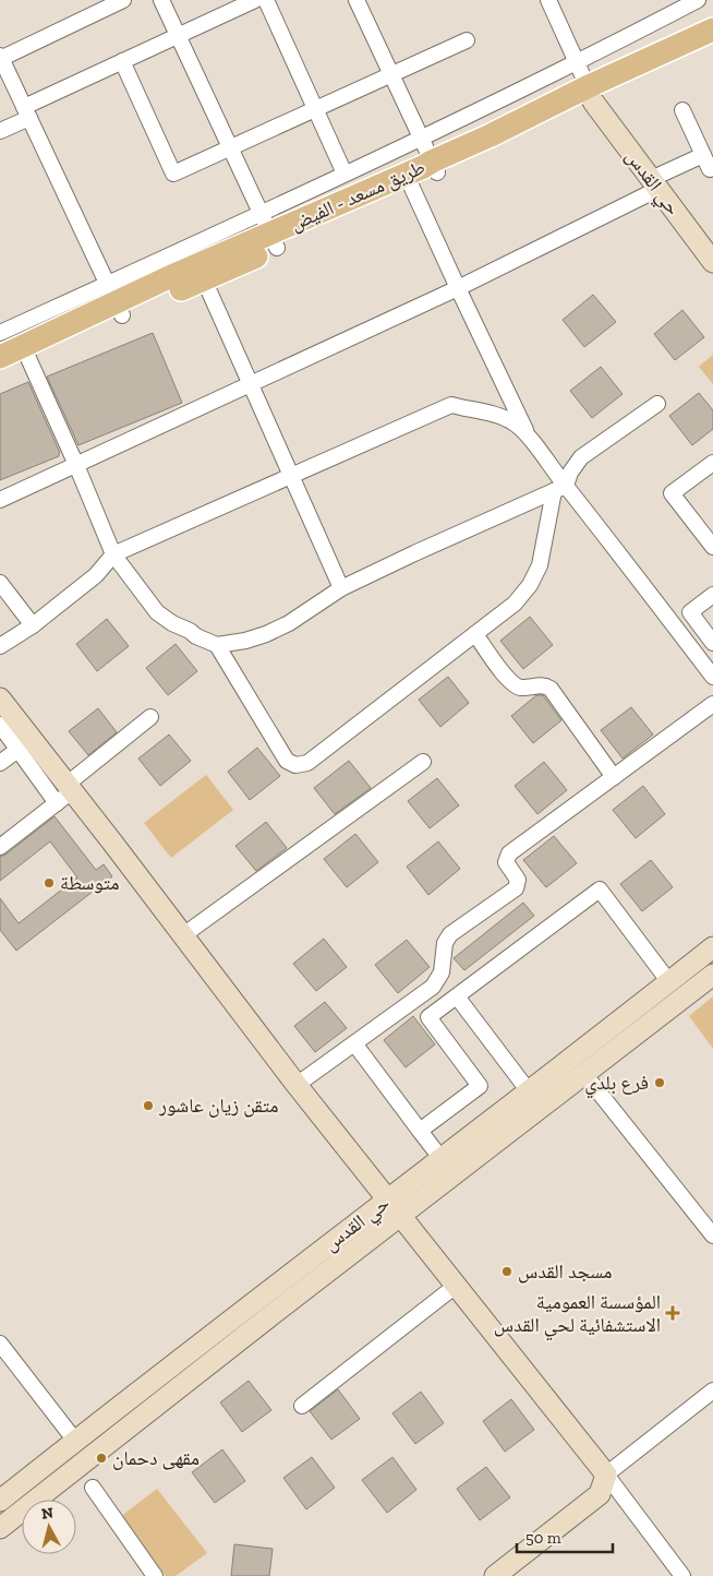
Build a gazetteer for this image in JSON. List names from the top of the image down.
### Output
{
  "streets": {
    "main road": ["طريق مسعد - الفيض"],
    "street": ["حي القدس"]
  },
  "crossings": [
    ["حي القدس", "طريق مسعد - الفيض"]
  ],
  "places": {
    "other": [
      "متوسطة",
      "فرع بلدي",
      "متقن زيان عاشور",
      "مسجد القدس",
      "مقهى دحمان"
    ],
    "health": ["المؤسسة العمومية الاستشفائية لحي القدس"]
  },
  "scale_bar": "50 m",
  "north": "top"
}
